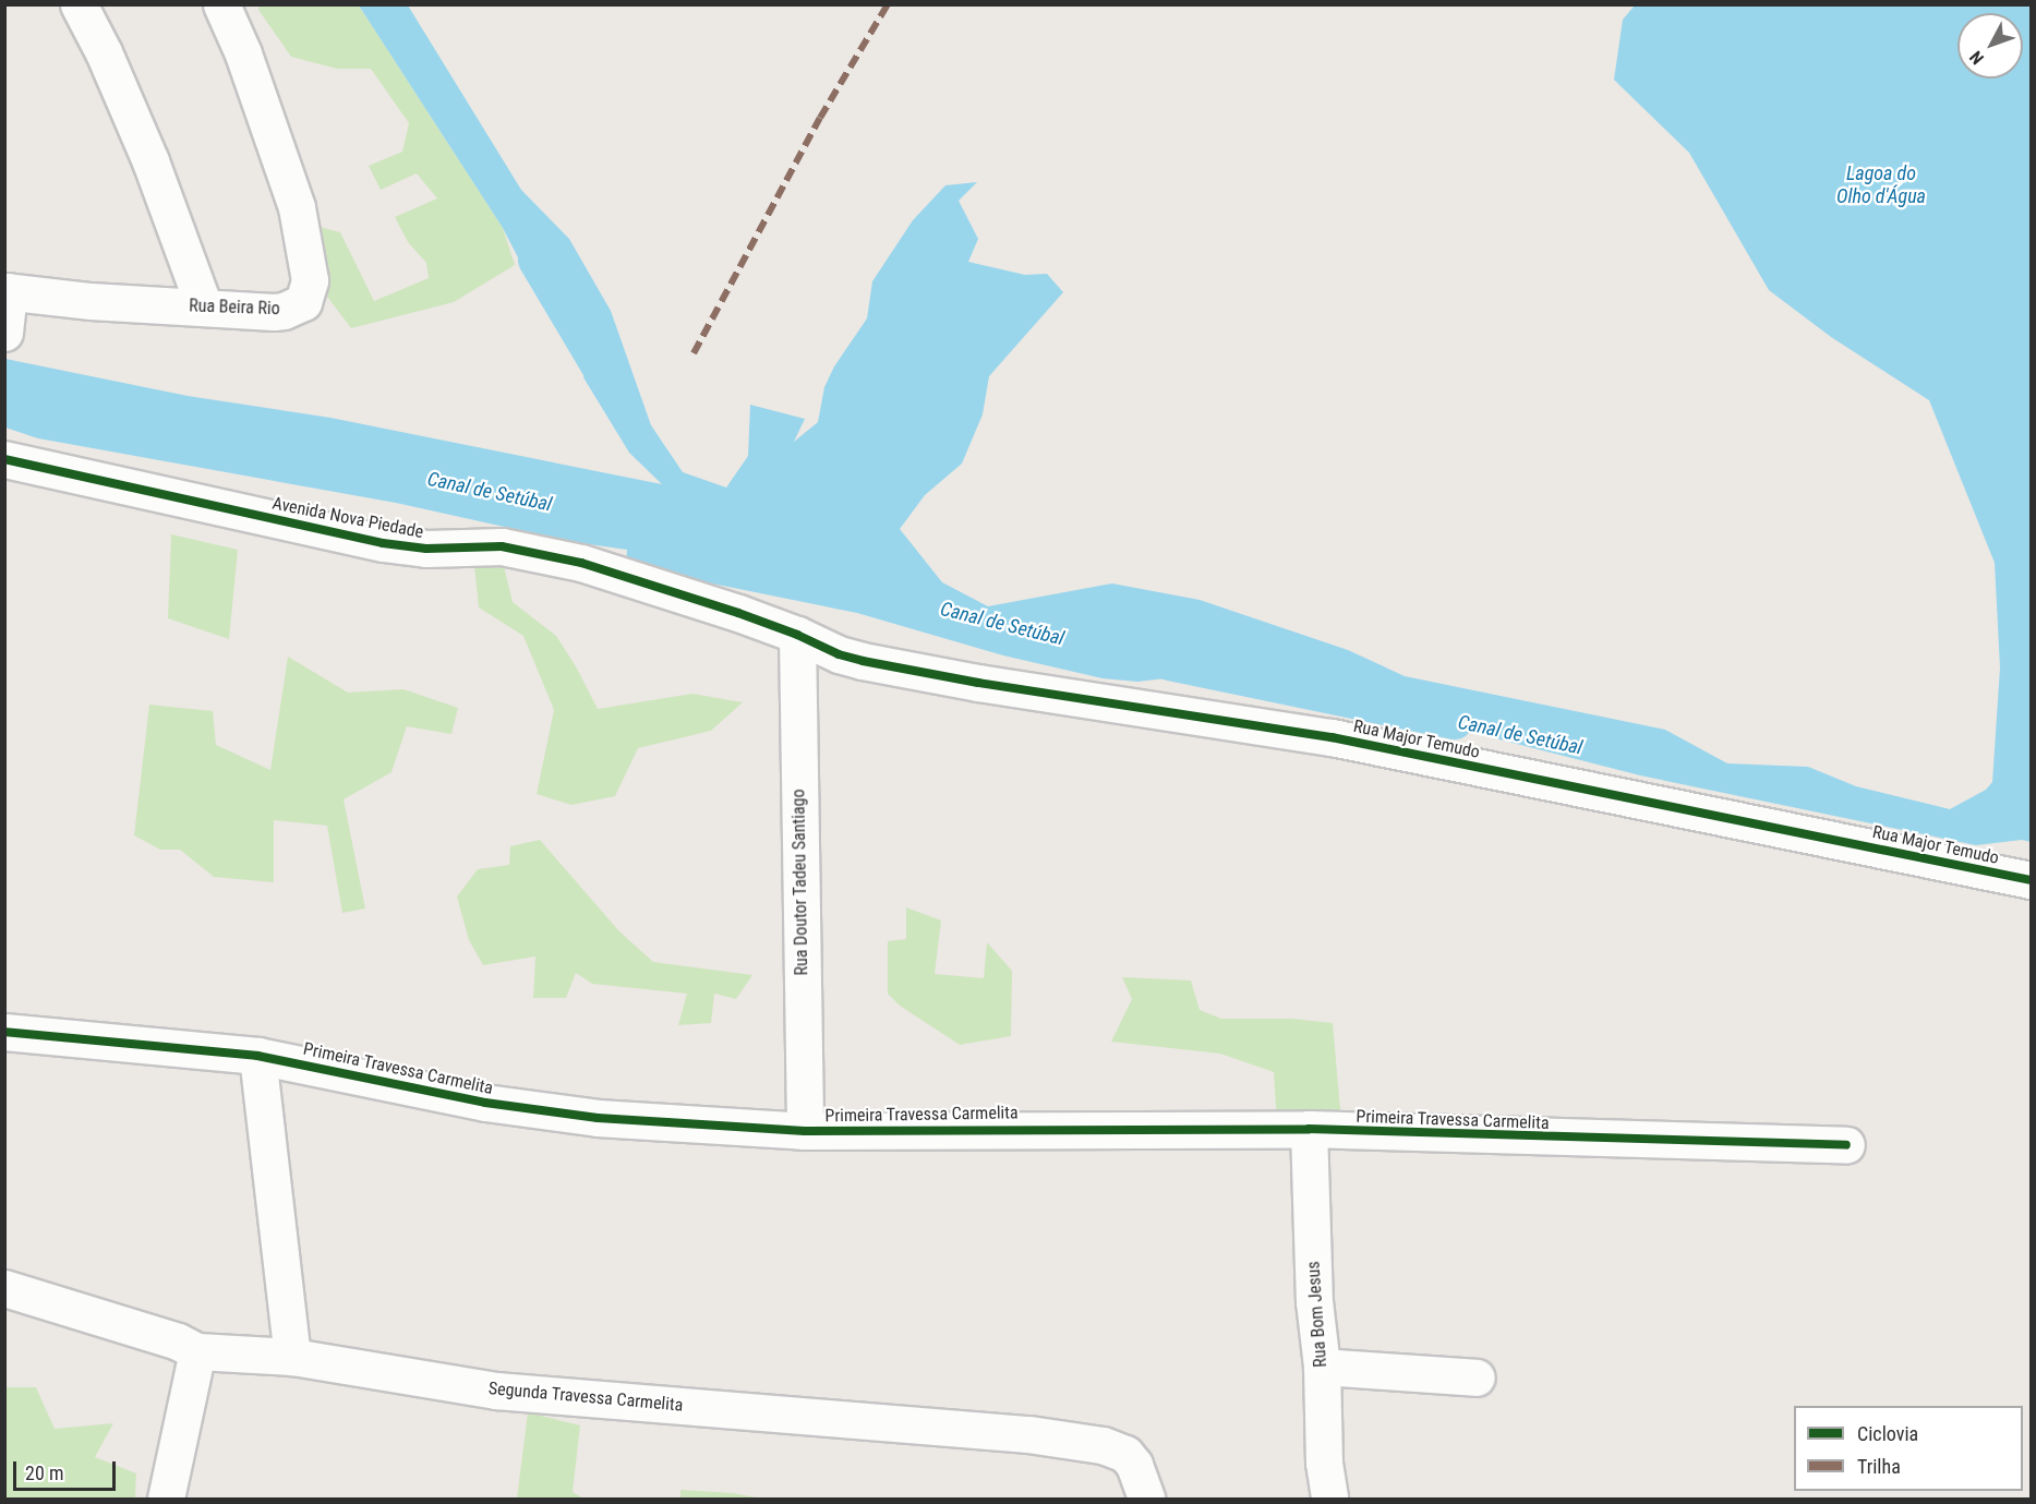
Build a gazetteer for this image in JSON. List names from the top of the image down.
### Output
{
  "streets": {
    "street": [
      "Rua Beira Rio",
      "Avenida Nova Piedade",
      "Rua Major Temudo",
      "Rua Doutor Tadeu Santiago",
      "Primeira Travessa Carmelita",
      "Rua Bom Jesus",
      "Segunda Travessa Carmelita"
    ]
  },
  "crossings": [
    ["Avenida Nova Piedade", "Rua Major Temudo"],
    ["Avenida Nova Piedade", "Rua Doutor Tadeu Santiago"],
    ["Rua Major Temudo", "Rua Doutor Tadeu Santiago"],
    ["Rua Doutor Tadeu Santiago", "Primeira Travessa Carmelita"],
    ["Primeira Travessa Carmelita", "Rua Bom Jesus"]
  ],
  "water": ["Lagoa do Olho d'Água", "Canal de Setúbal"],
  "legend": ["Ciclovia", "Trilha"],
  "scale_bar": "20 m",
  "north": "bottom left"
}
